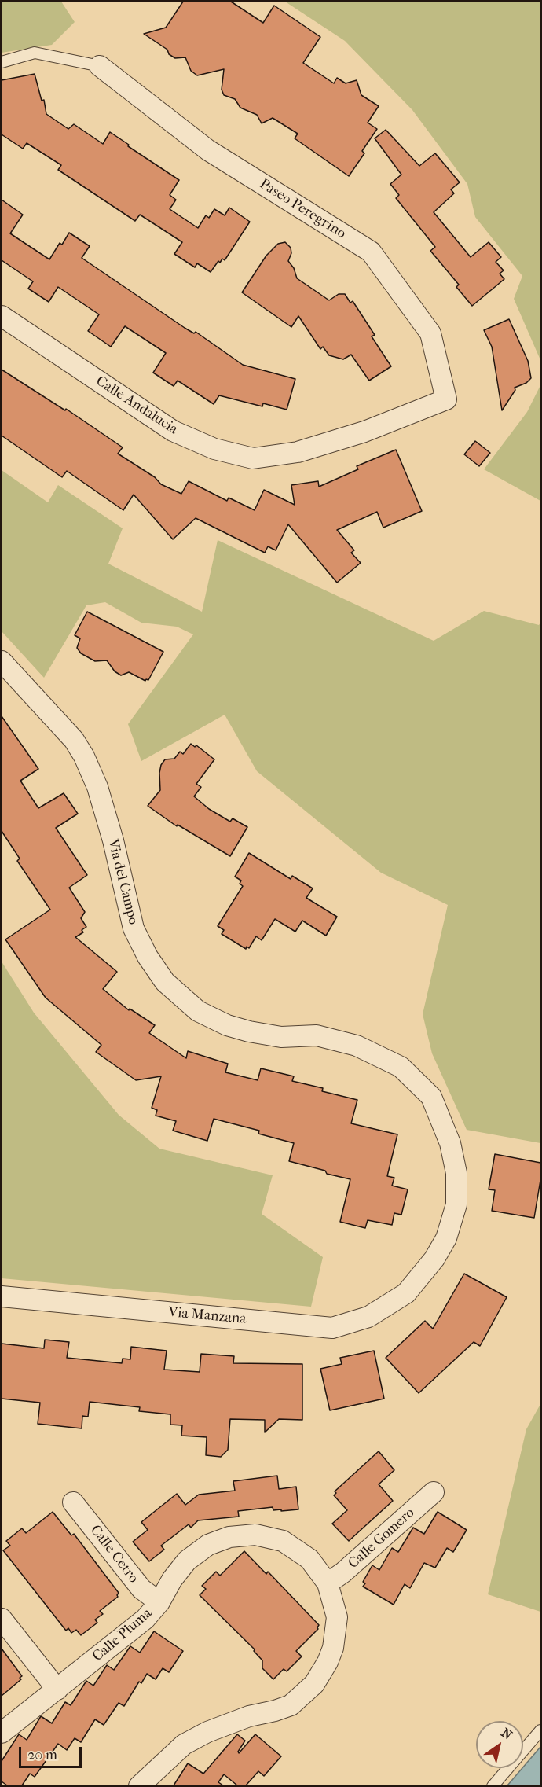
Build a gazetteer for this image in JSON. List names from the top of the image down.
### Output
{
  "streets": {
    "street": [
      "Paseo Peregrino",
      "Calle Andalucia",
      "Via del Campo",
      "Via Manzana",
      "Calle Gomero",
      "Calle Cetro",
      "Calle Pluma"
    ]
  },
  "crossings": [
    ["Paseo Peregrino", "Calle Andalucia"],
    ["Via del Campo", "Via Manzana"],
    ["Calle Gomero", "Calle Pluma"],
    ["Calle Cetro", "Calle Pluma"]
  ],
  "scale_bar": "20 m",
  "north": "top right"
}
